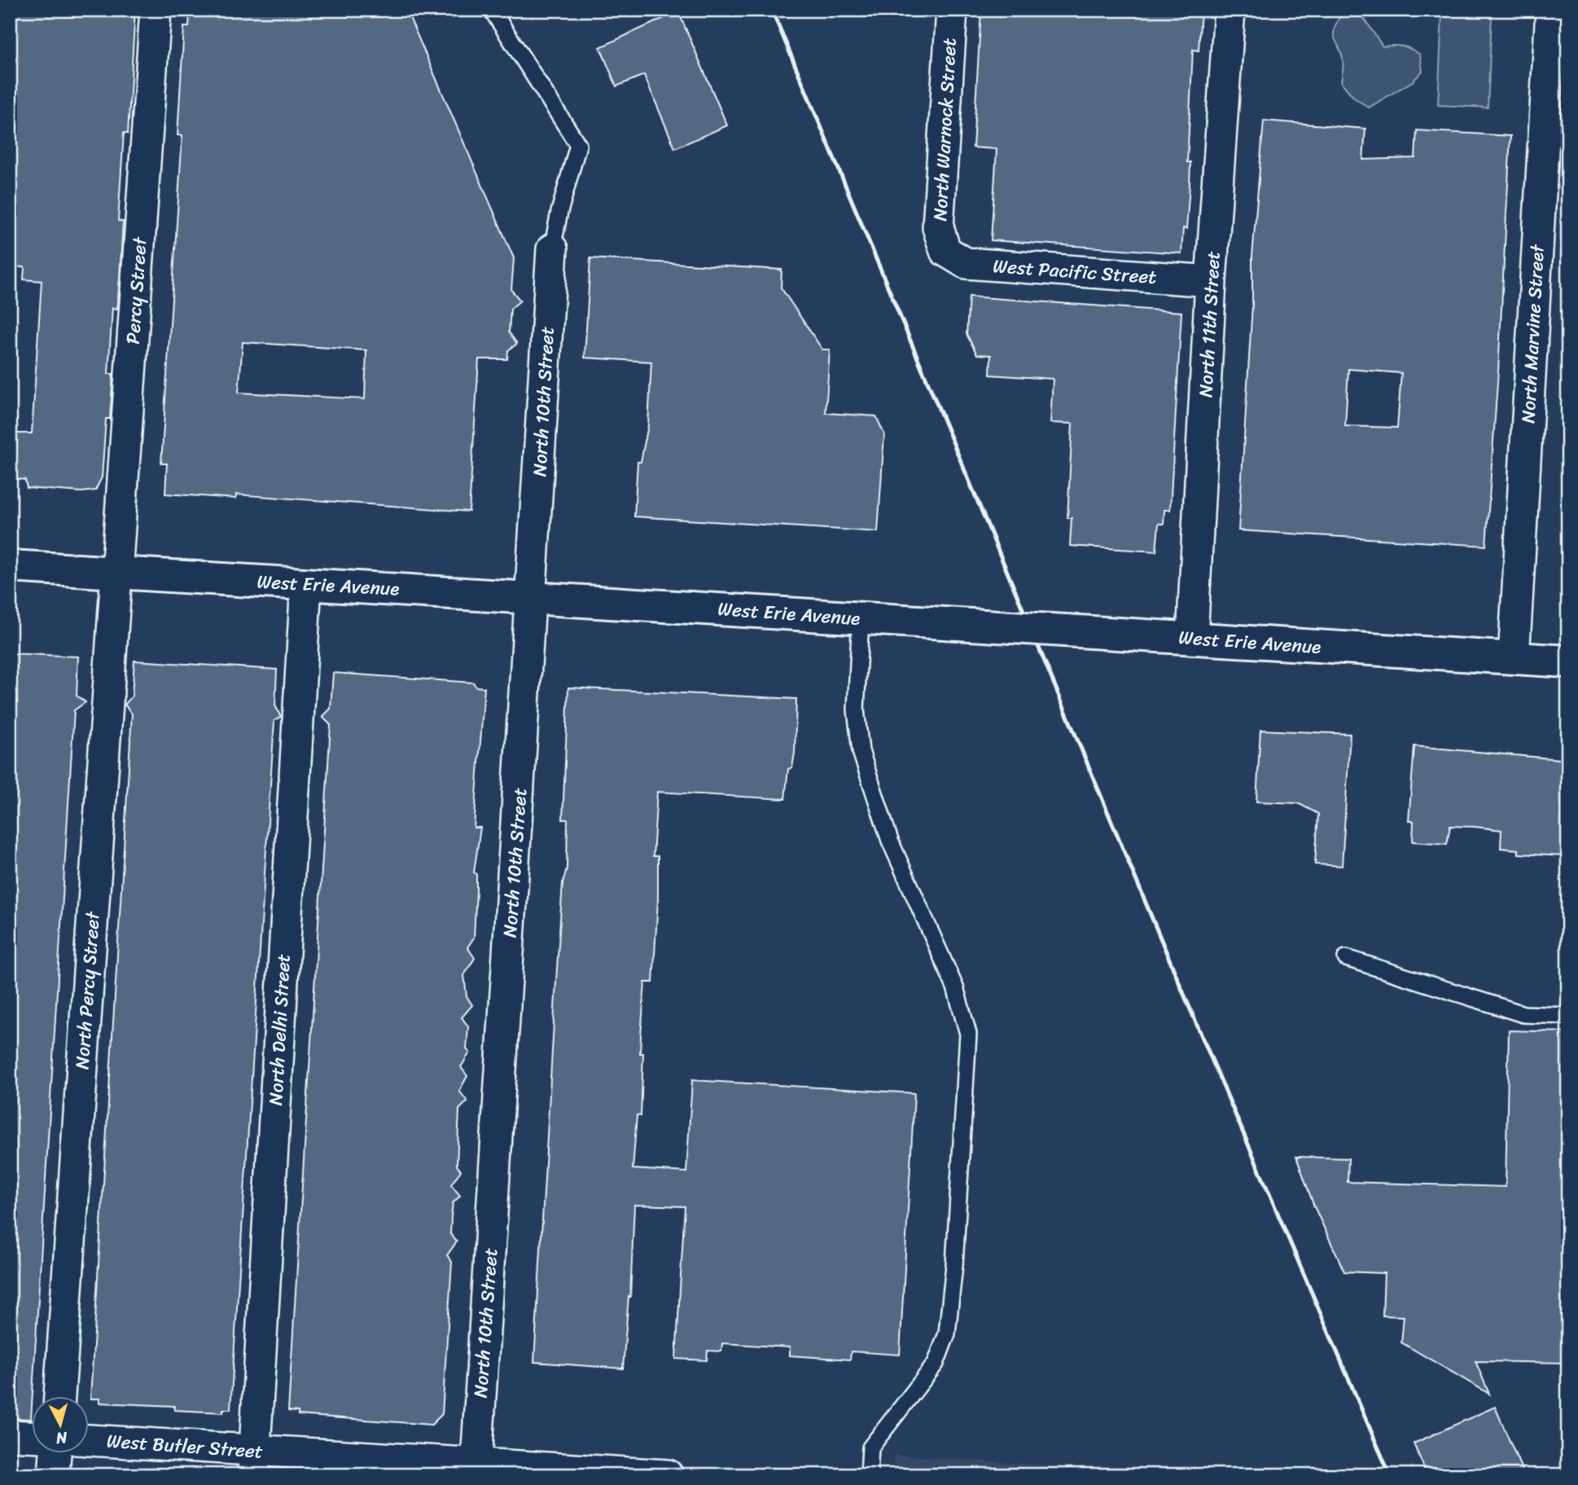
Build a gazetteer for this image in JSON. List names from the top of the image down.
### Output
{
  "streets": {
    "main road": ["West Erie Avenue"],
    "street": [
      "North Warnock Street",
      "West Pacific Street",
      "Percy Street",
      "North 11th Street",
      "North Marvine Street",
      "North 10th Street",
      "North Percy Street",
      "North Delhi Street",
      "West Butler Street"
    ]
  },
  "crossings": [
    ["North Warnock Street", "West Pacific Street"],
    ["West Pacific Street", "North 11th Street"],
    ["Percy Street", "West Erie Avenue"],
    ["Percy Street", "North Percy Street"],
    ["North 11th Street", "West Erie Avenue"],
    ["North Marvine Street", "West Erie Avenue"],
    ["North 10th Street", "West Erie Avenue"],
    ["North 10th Street", "West Butler Street"],
    ["West Erie Avenue", "North Percy Street"],
    ["West Erie Avenue", "North Delhi Street"],
    ["North Delhi Street", "West Butler Street"]
  ],
  "north": "bottom"
}
